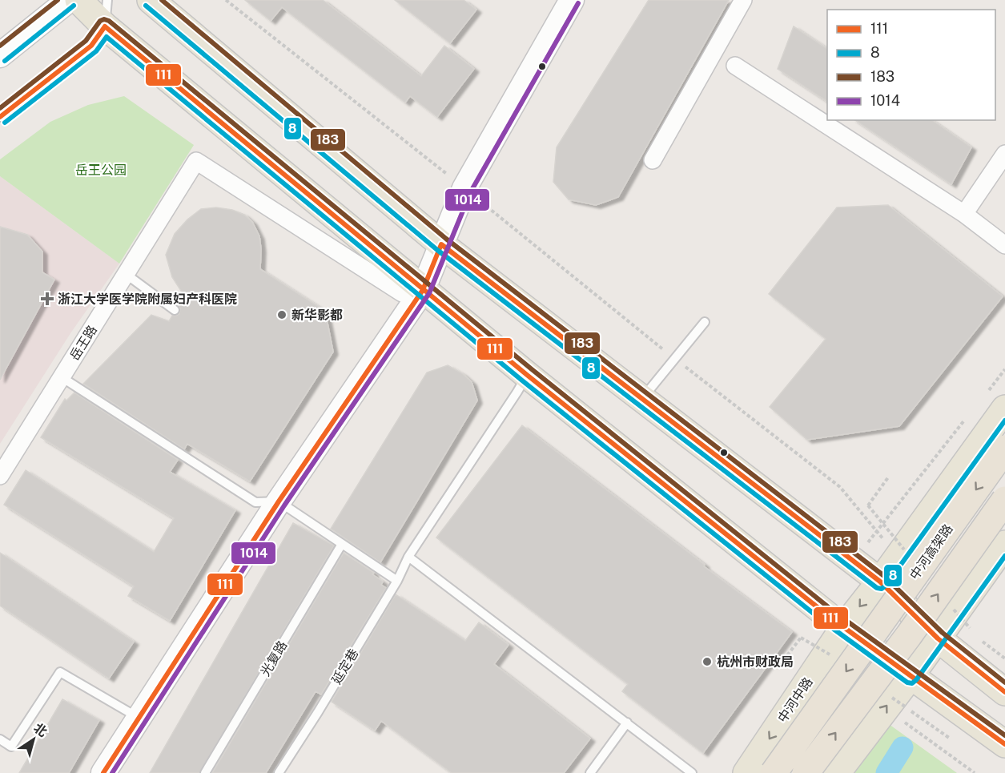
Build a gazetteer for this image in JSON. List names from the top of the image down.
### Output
{
  "streets": {
    "highway": ["中河高架路"],
    "main road": ["中河中路"],
    "street": ["岳王路"],
    "lane": ["光复路", "延定巷"]
  },
  "parks": ["岳王公园"],
  "places": {
    "health": ["浙江大学医学院附属妇产科医院"],
    "other": ["新华影都", "杭州市财政局"]
  },
  "lines": [
    "transit line 183",
    "transit line 1014",
    "transit line 8",
    "transit line 111"
  ],
  "legend": [
    "111",
    "8",
    "183",
    "1014"
  ],
  "north": "top right"
}
